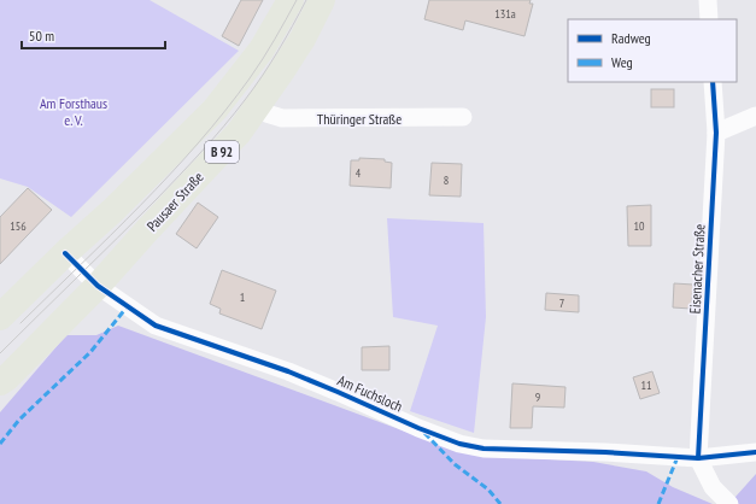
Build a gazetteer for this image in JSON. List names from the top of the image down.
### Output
{
  "streets": {
    "main road": ["B 92", "Pausaer Straße"],
    "street": ["Thüringer Straße", "Eisenacher Straße", "Am Fuchsloch"]
  },
  "crossings": [
    ["Thüringer Straße", "Pausaer Straße"],
    ["B 92", "Am Fuchsloch"],
    ["Pausaer Straße", "Am Fuchsloch"],
    ["Eisenacher Straße", "Am Fuchsloch"]
  ],
  "parks": ["Am Forsthaus e. V."],
  "house_numbers": [
    "131a",
    "4",
    "8",
    "156",
    "10",
    "1",
    "7",
    "11",
    "9"
  ],
  "legend": ["Radweg", "Weg"],
  "scale_bar": "50 m"
}
